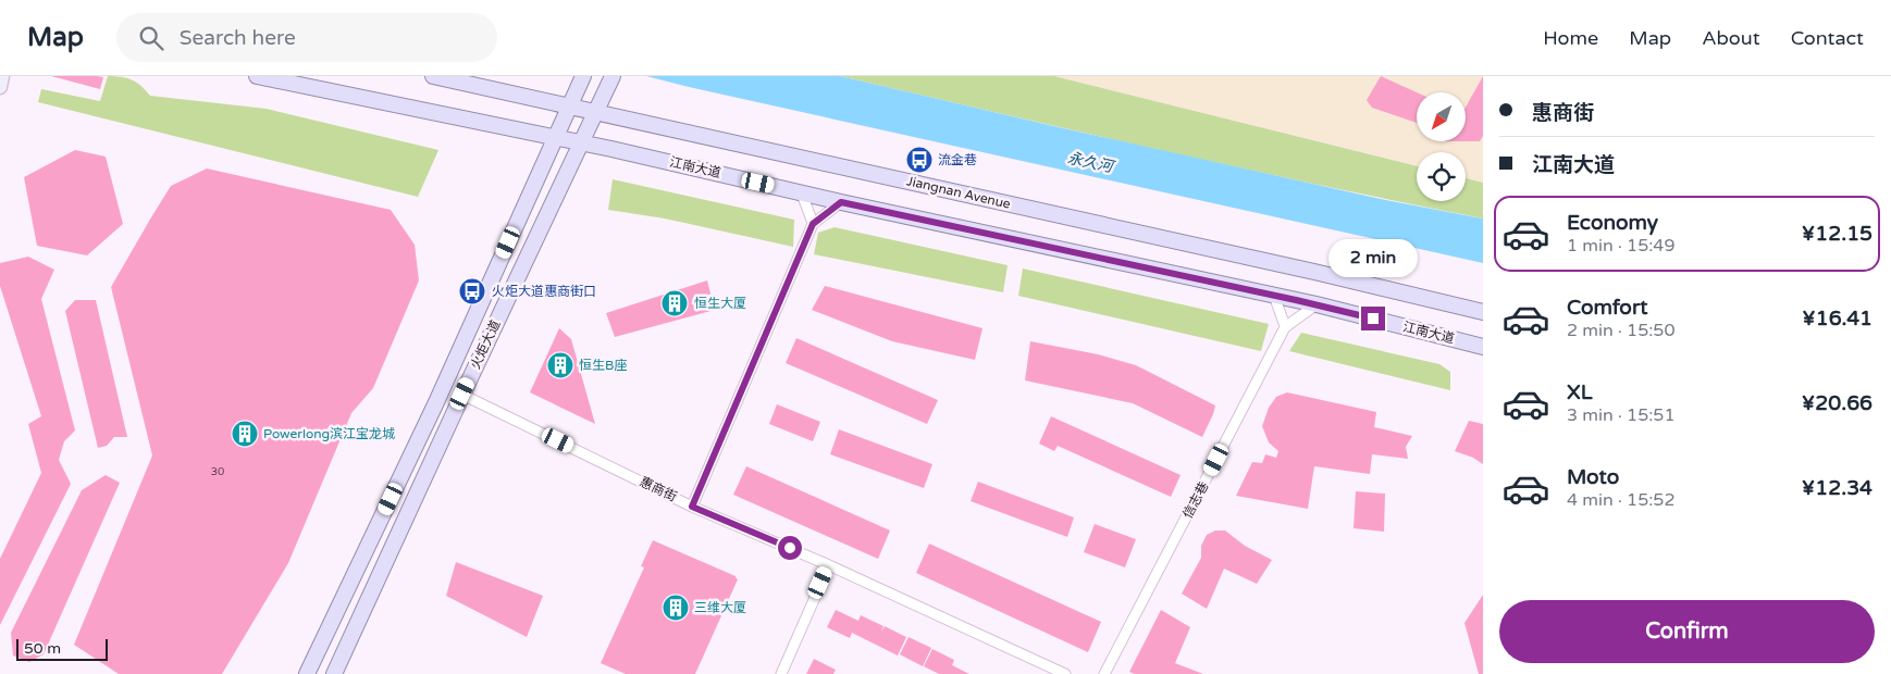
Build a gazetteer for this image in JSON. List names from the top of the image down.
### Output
{
  "streets": {
    "main road": ["江南大道", "Jiangnan Avenue", "火炬大道"],
    "street": ["惠商街", "信志巷"]
  },
  "crossings": [
    ["江南大道", "火炬大道"],
    ["江南大道", "信志巷"],
    ["Jiangnan Avenue", "火炬大道"],
    ["火炬大道", "惠商街"]
  ],
  "water": ["永久河"],
  "places": {
    "bus stop": ["流金巷", "火炬大道惠商街口"],
    "building": [
      "恒生大厦",
      "恒生B座",
      "Powerlong滨江宝龙城",
      "三维大厦"
    ]
  },
  "house_numbers": ["30"],
  "scale_bar": "50 m",
  "north": "bottom left",
  "page": {
    "header": "Map",
    "search": "Search here",
    "nav": [
      "Home",
      "Map",
      "About",
      "Contact"
    ],
    "banner": ["惠商街", "江南大道"],
    "list": [
      {
        "name": "Economy",
        "note": "1 min · 15:49",
        "value": "¥12.15"
      },
      {
        "name": "Comfort",
        "note": "2 min · 15:50",
        "value": "¥16.41"
      },
      {
        "name": "XL",
        "note": "3 min · 15:51",
        "value": "¥20.66"
      },
      {
        "name": "Moto",
        "note": "4 min · 15:52",
        "value": "¥12.34"
      }
    ],
    "bubble": "2 min",
    "buttons": "Confirm",
    "scale": "50 m"
  }
}
